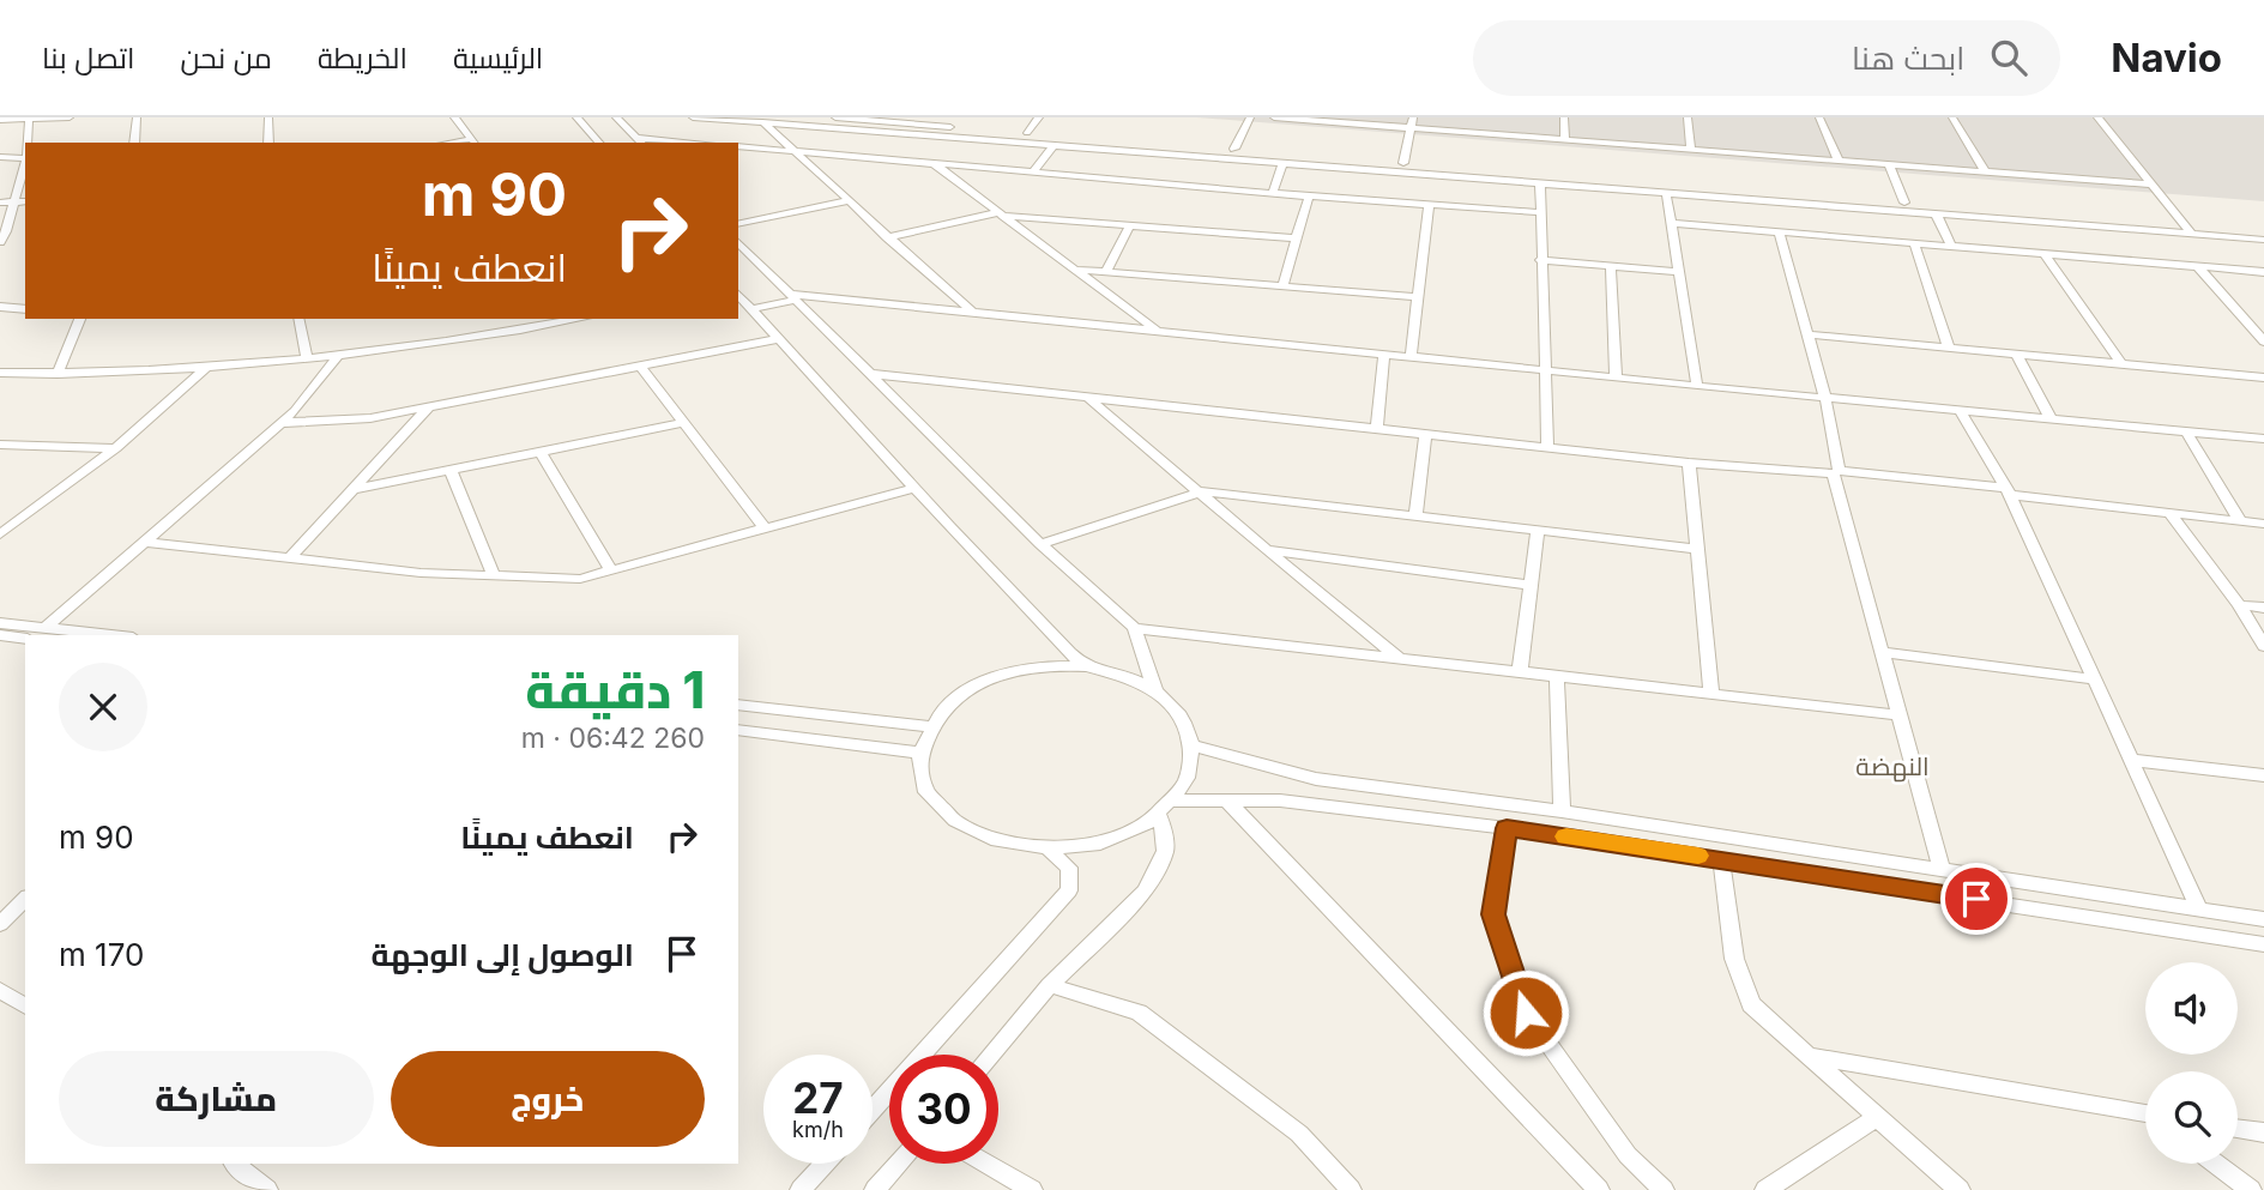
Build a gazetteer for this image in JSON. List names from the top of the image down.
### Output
{
  "districts": ["النهضة"],
  "page": {
    "header": "Navio",
    "search": "ابحث هنا",
    "nav": [
      "الرئيسية",
      "الخريطة",
      "من نحن",
      "اتصل بنا"
    ],
    "turn": ["90 m", "انعطف يمينًا"],
    "heading": ["1 دقيقة", "260 m · 06:42"],
    "list": [
      {
        "name": "انعطف يمينًا",
        "value": "90 m"
      },
      {
        "name": "الوصول إلى الوجهة",
        "value": "170 m"
      }
    ],
    "buttons": ["خروج", "مشاركة"],
    "speed": "27 km/h",
    "limit": "30"
  }
}
